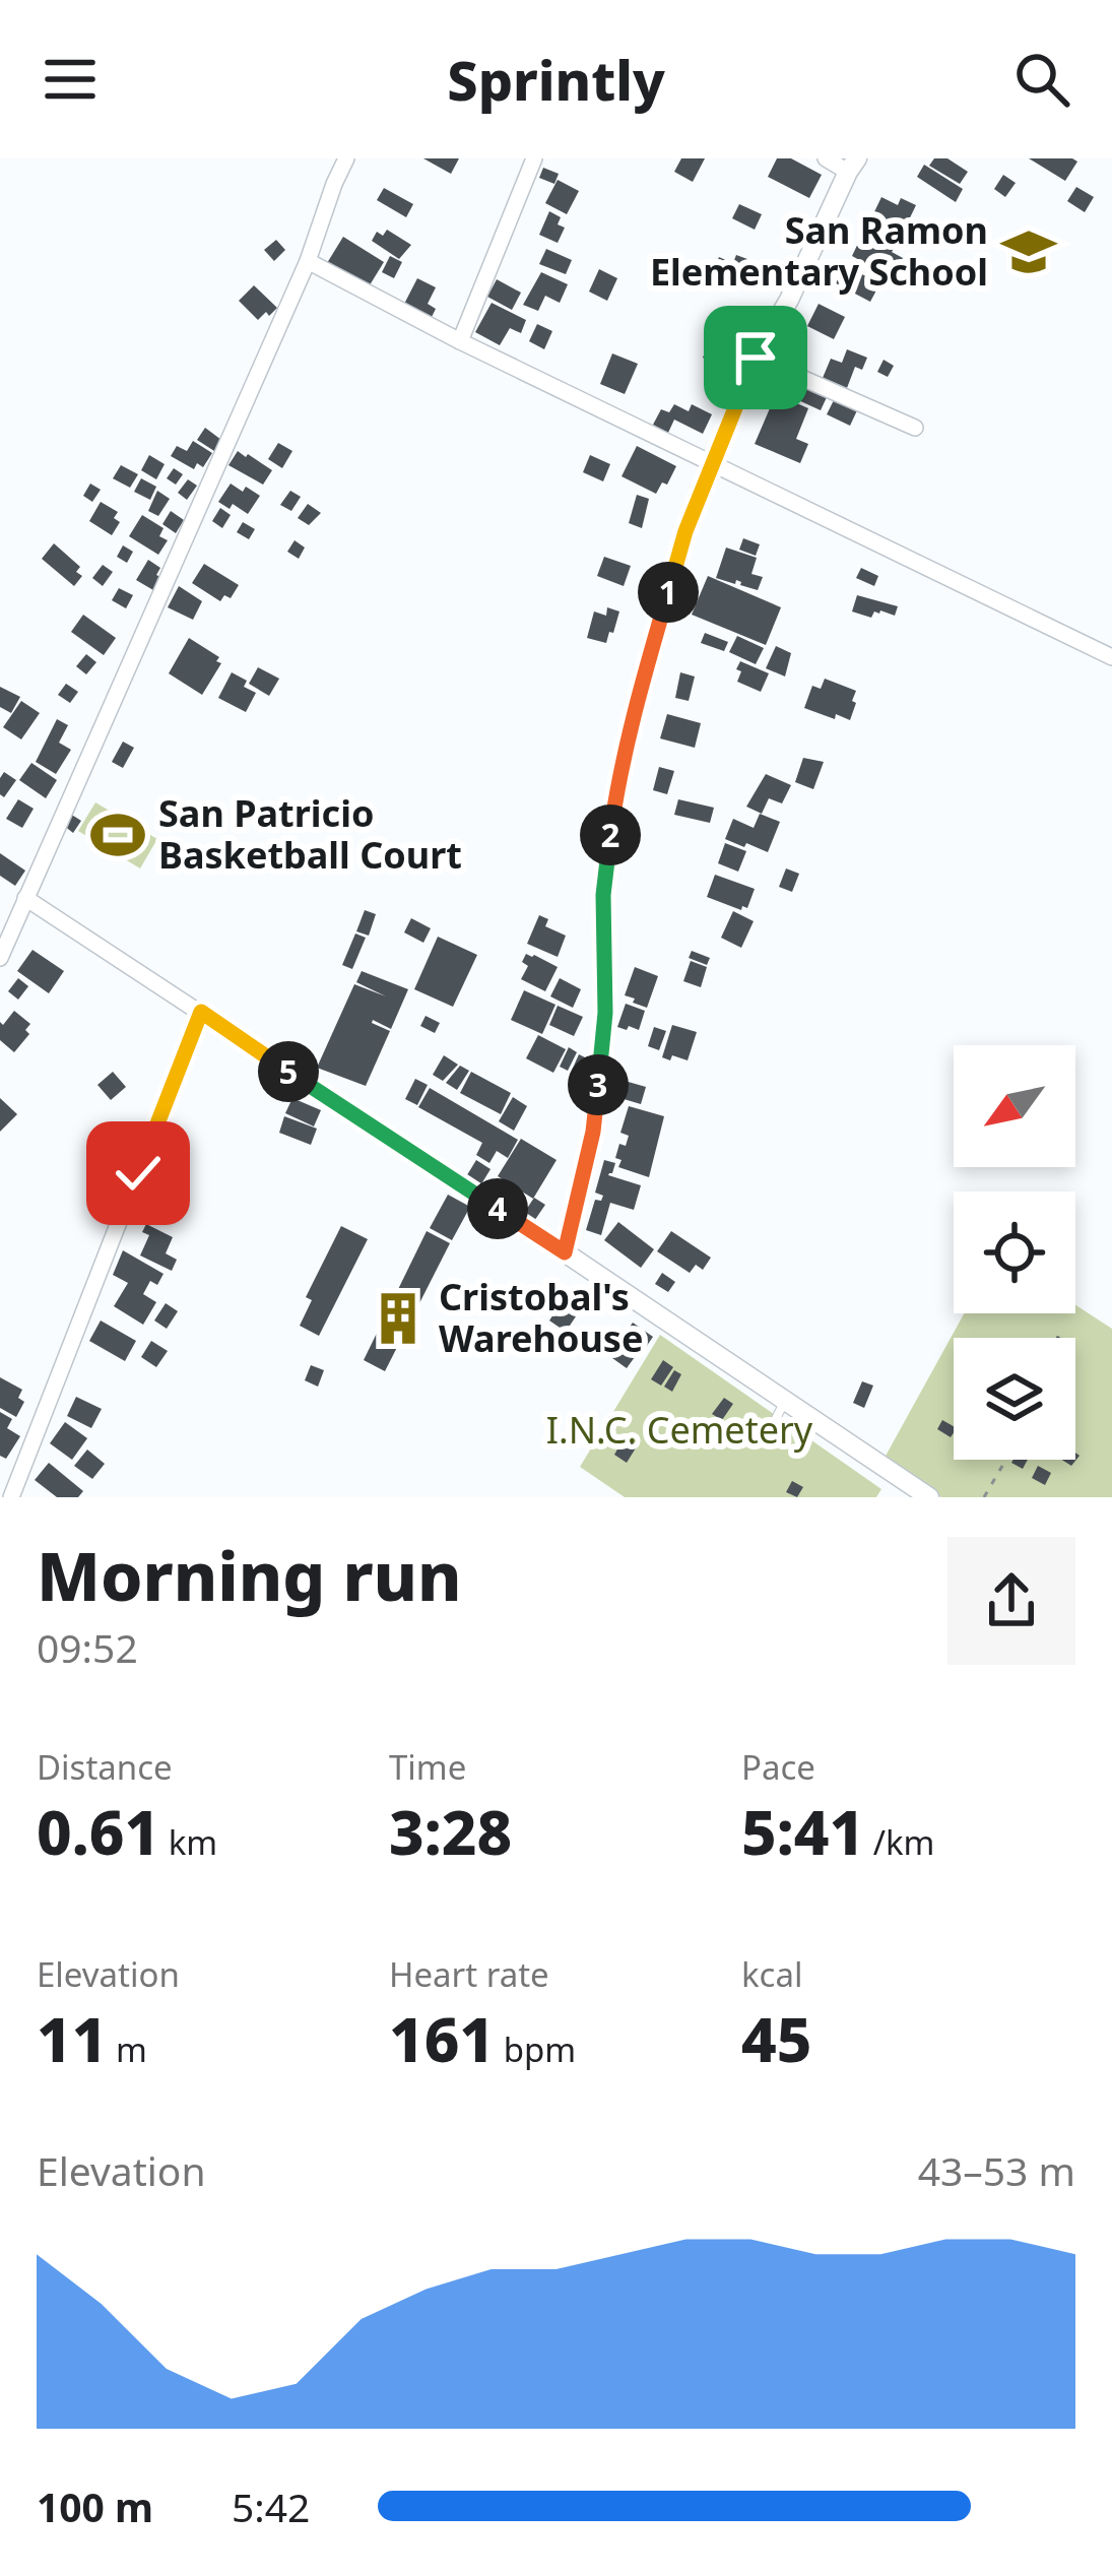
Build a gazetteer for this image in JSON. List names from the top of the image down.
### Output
{
  "parks": ["I.N.C. Cemetery"],
  "places": {
    "school or university": ["San Ramon Elementary School"],
    "sports": ["San Patricio Basketball Court"],
    "building": ["Cristobal's Warehouse"]
  },
  "north": "bottom left",
  "page": {
    "header": "Sprintly",
    "pins": [
      "1",
      "2",
      "5",
      "3",
      "4"
    ],
    "heading": ["Morning run", "09:52"],
    "stats": [
      ["Distance", "0.61 km"],
      ["Time", "3:28"],
      ["Pace", "5:41 /km"],
      ["Elevation", "11 m"],
      ["Heart rate", "161 bpm"],
      ["kcal", "45"]
    ],
    "chart": ["Elevation", "43–53 m"],
    "list": [
      {
        "name": "100 m",
        "note": "5:42"
      }
    ]
  }
}
